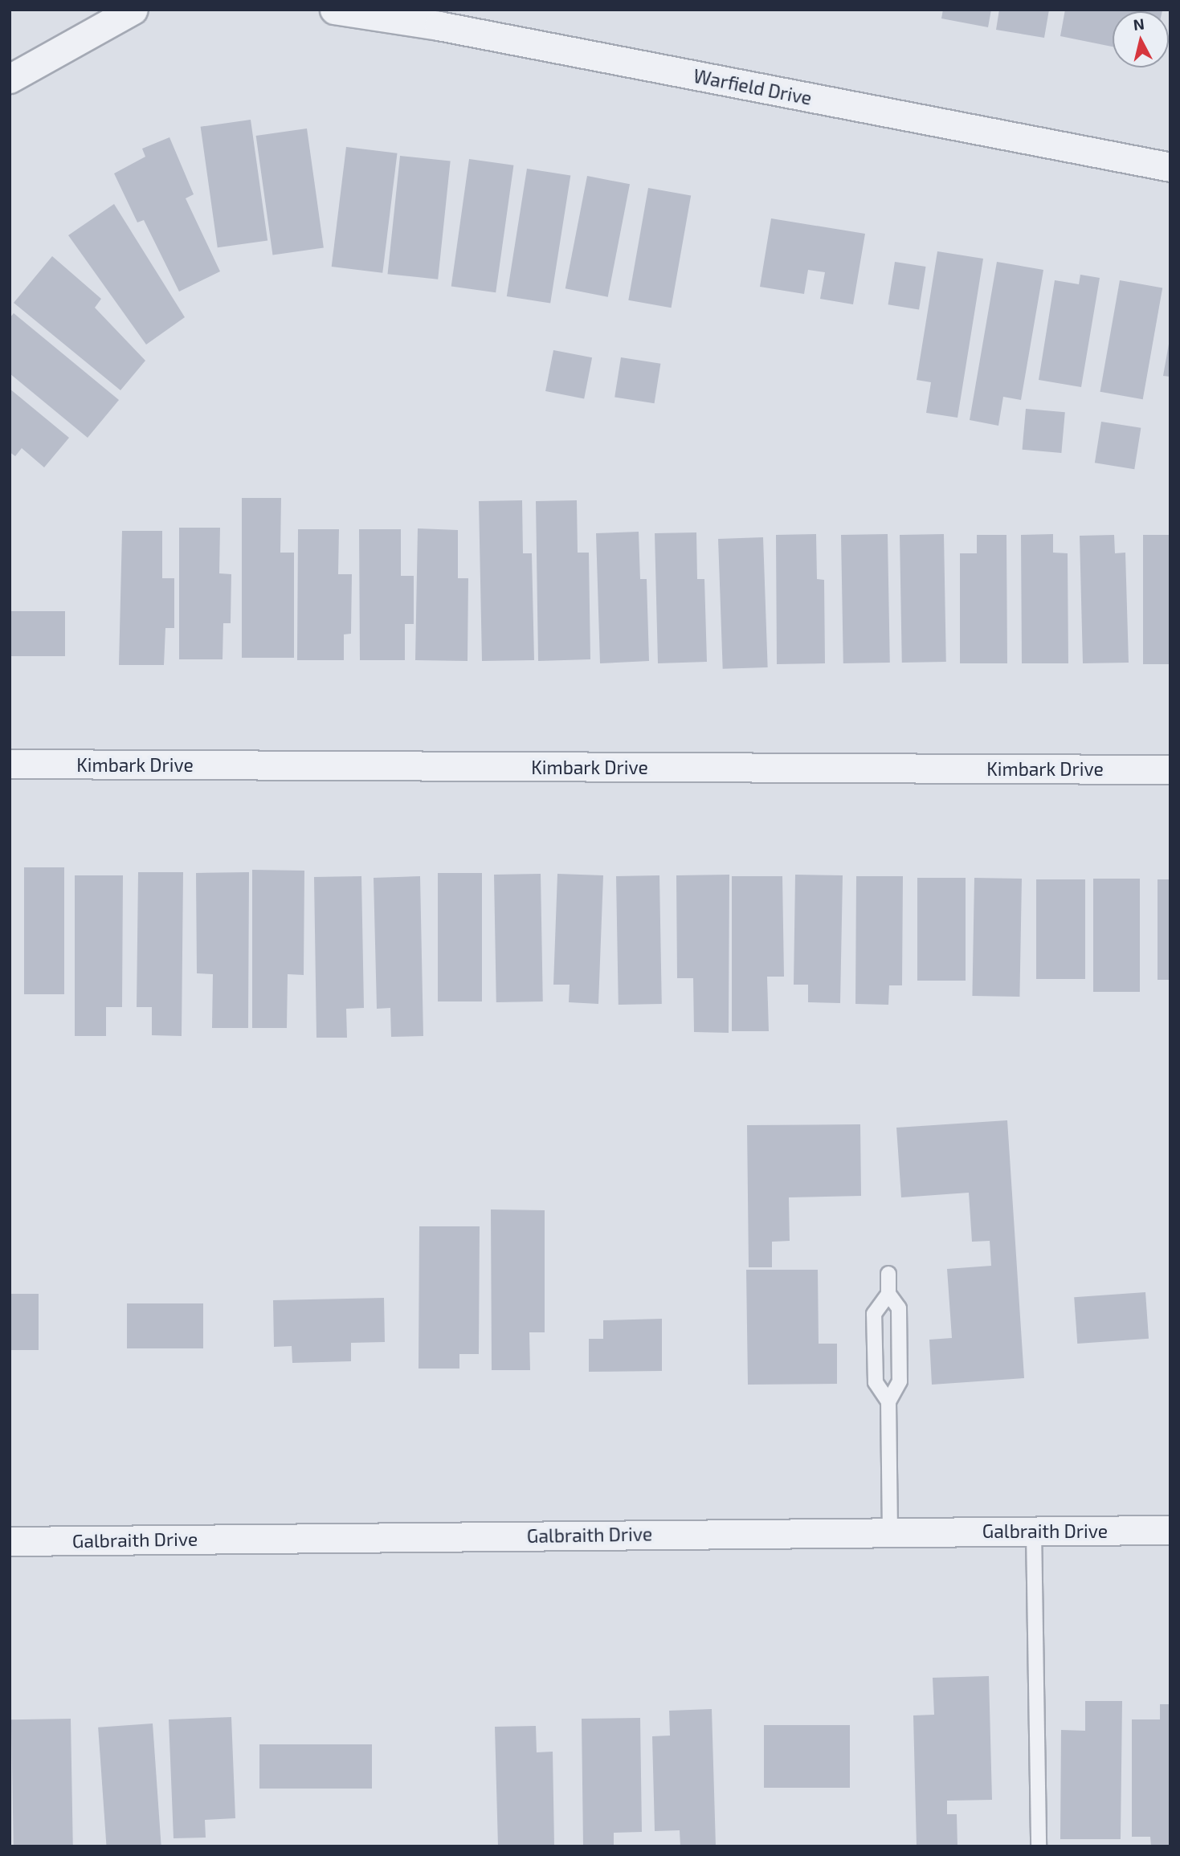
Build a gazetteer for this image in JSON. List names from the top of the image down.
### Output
{
  "streets": {
    "street": ["Warfield Drive", "Kimbark Drive", "Galbraith Drive"]
  },
  "north": "top"
}
